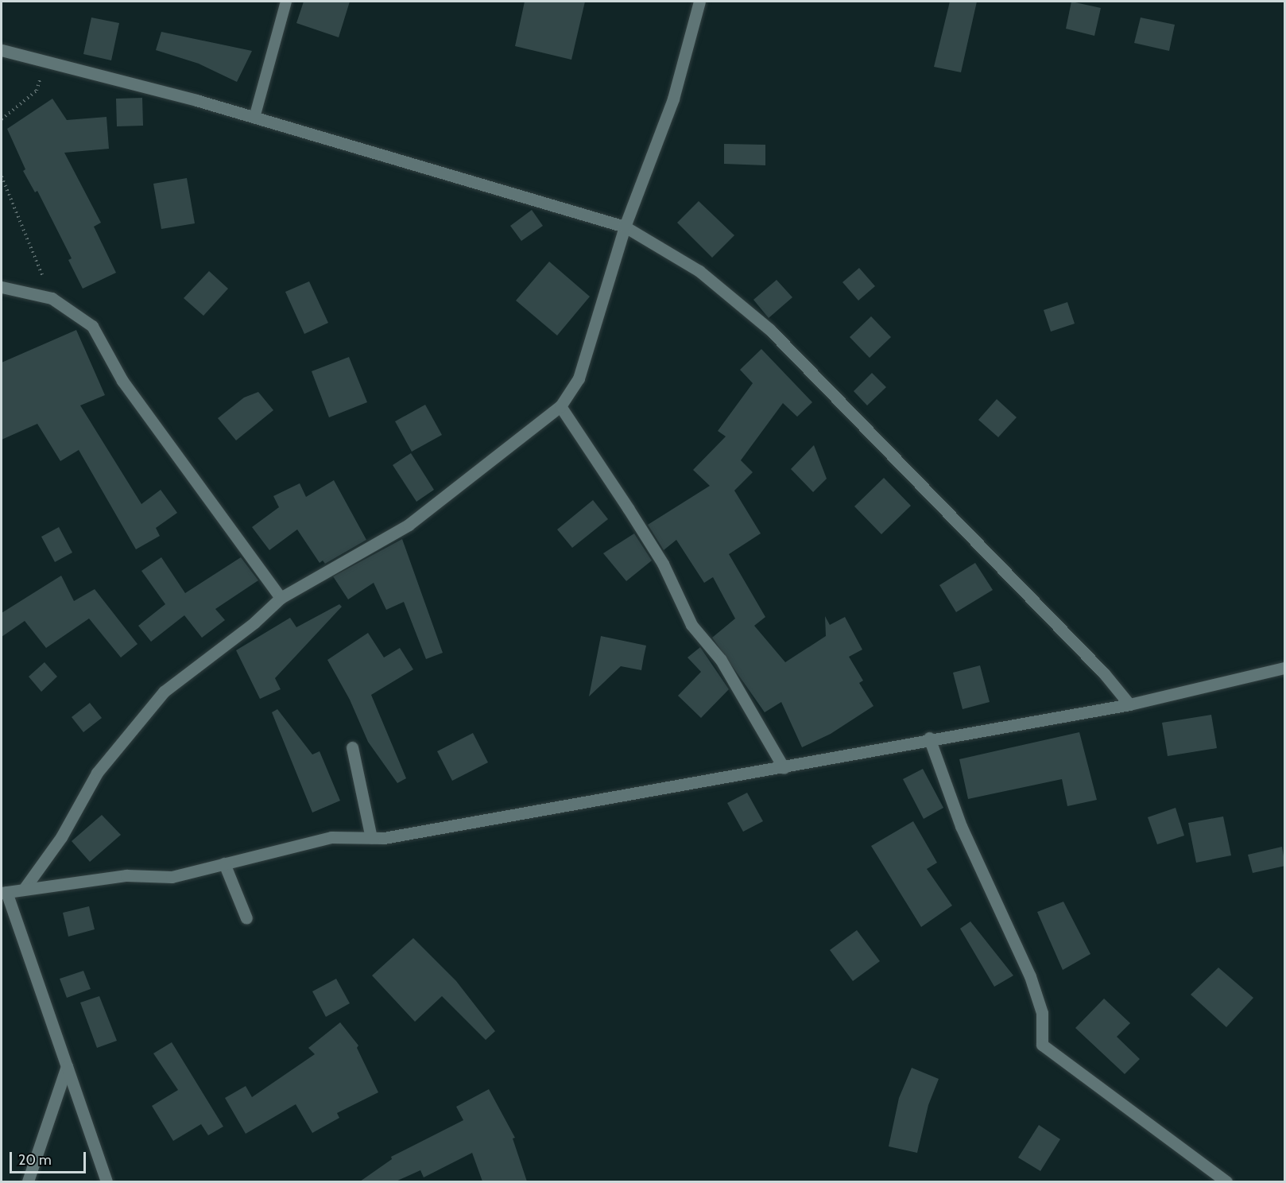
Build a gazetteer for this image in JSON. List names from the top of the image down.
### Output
{
  "scale_bar": "20 m"
}
